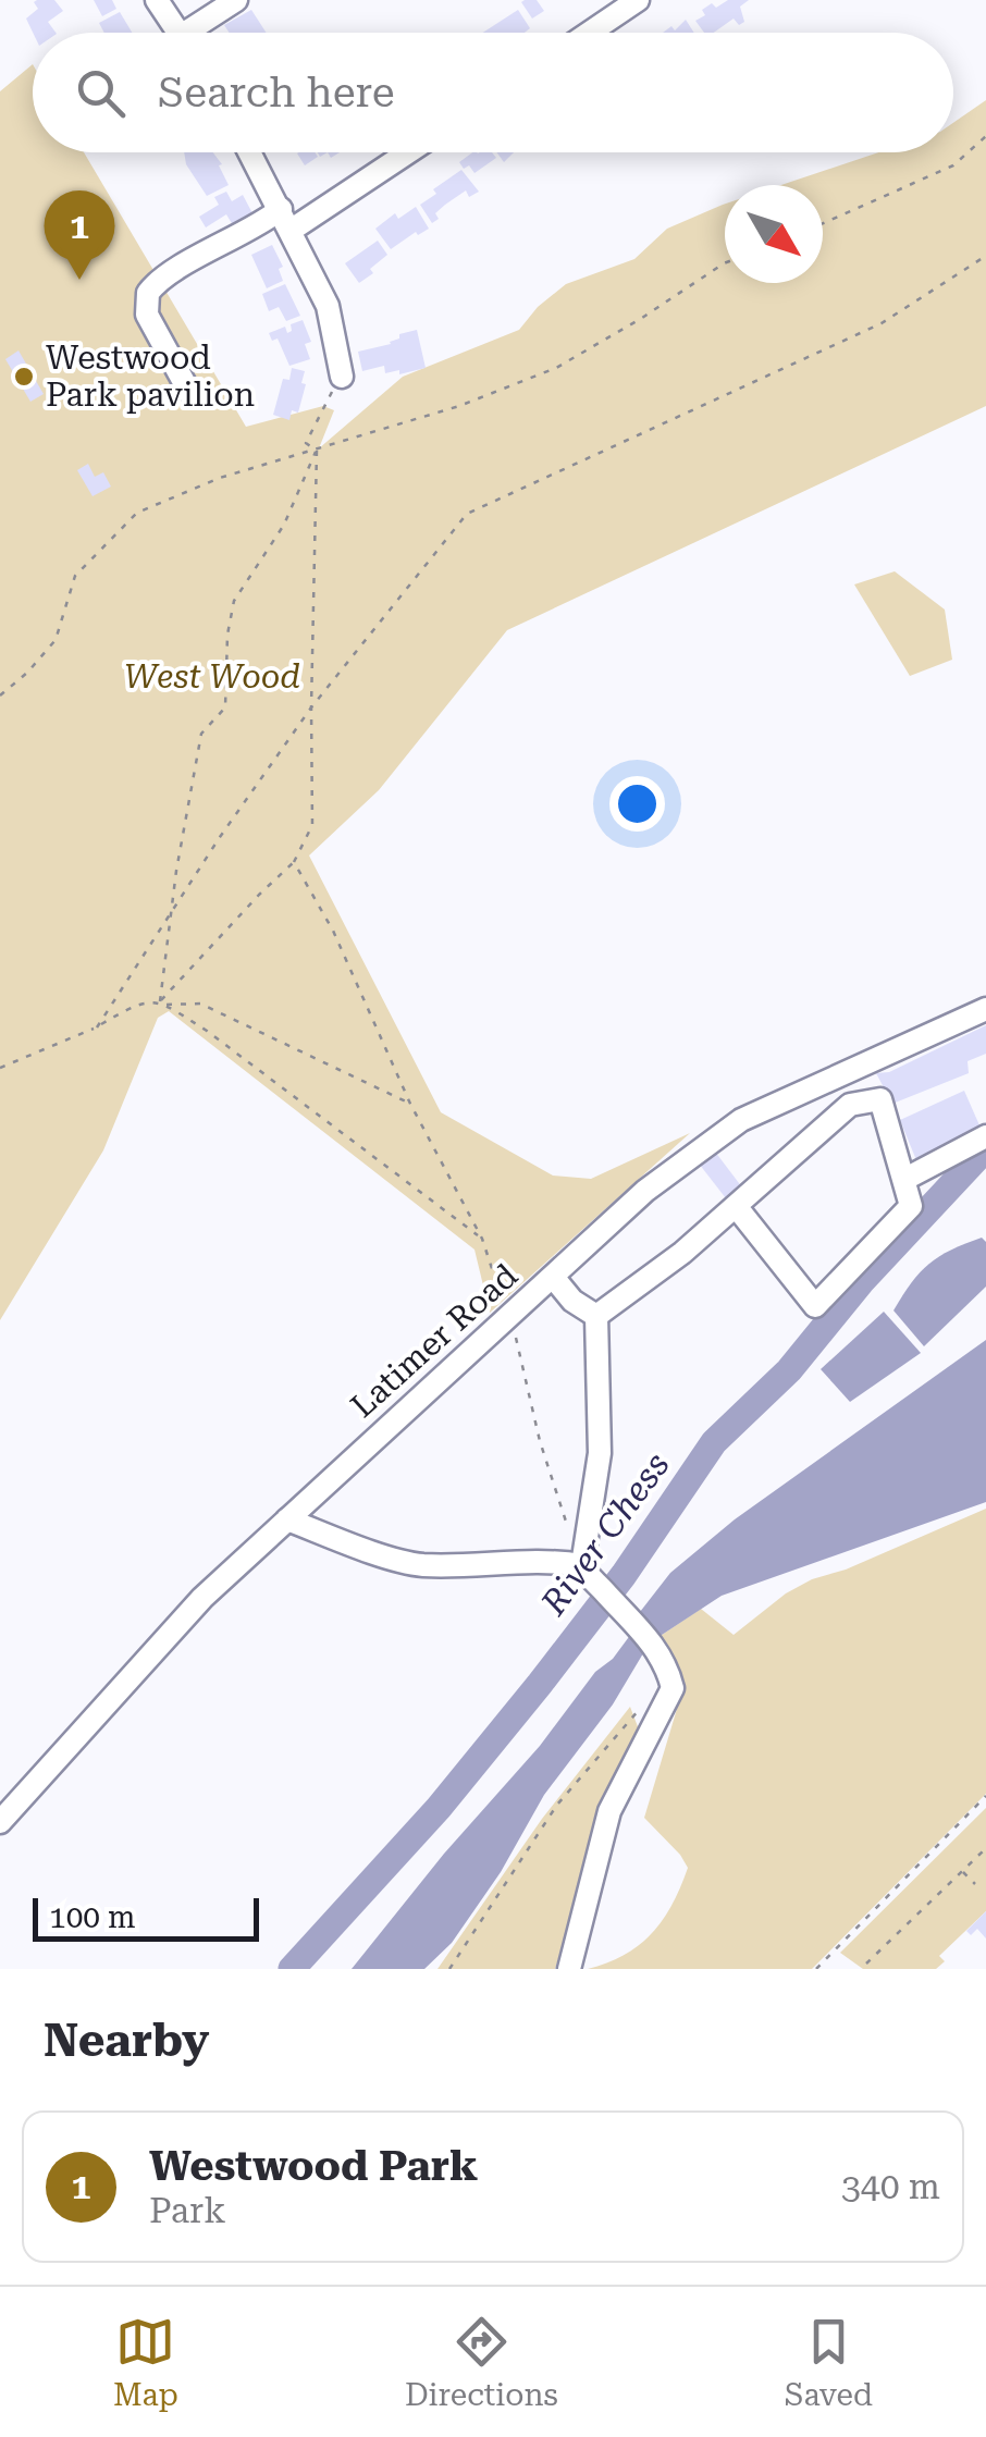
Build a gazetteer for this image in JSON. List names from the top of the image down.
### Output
{
  "streets": {
    "street": ["Latimer Road"]
  },
  "water": ["River Chess"],
  "parks": ["West Wood"],
  "places": ["Westwood Park pavilion"],
  "scale_bar": "100 m",
  "north": "bottom right",
  "page": {
    "search": "Search here",
    "pins": "1",
    "scale": "100 m",
    "heading": "Nearby",
    "list": [
      {
        "mark": "1",
        "name": "Westwood Park",
        "note": "Park",
        "value": "340 m"
      }
    ],
    "nav": ["Map", "Directions", "Saved"]
  }
}
